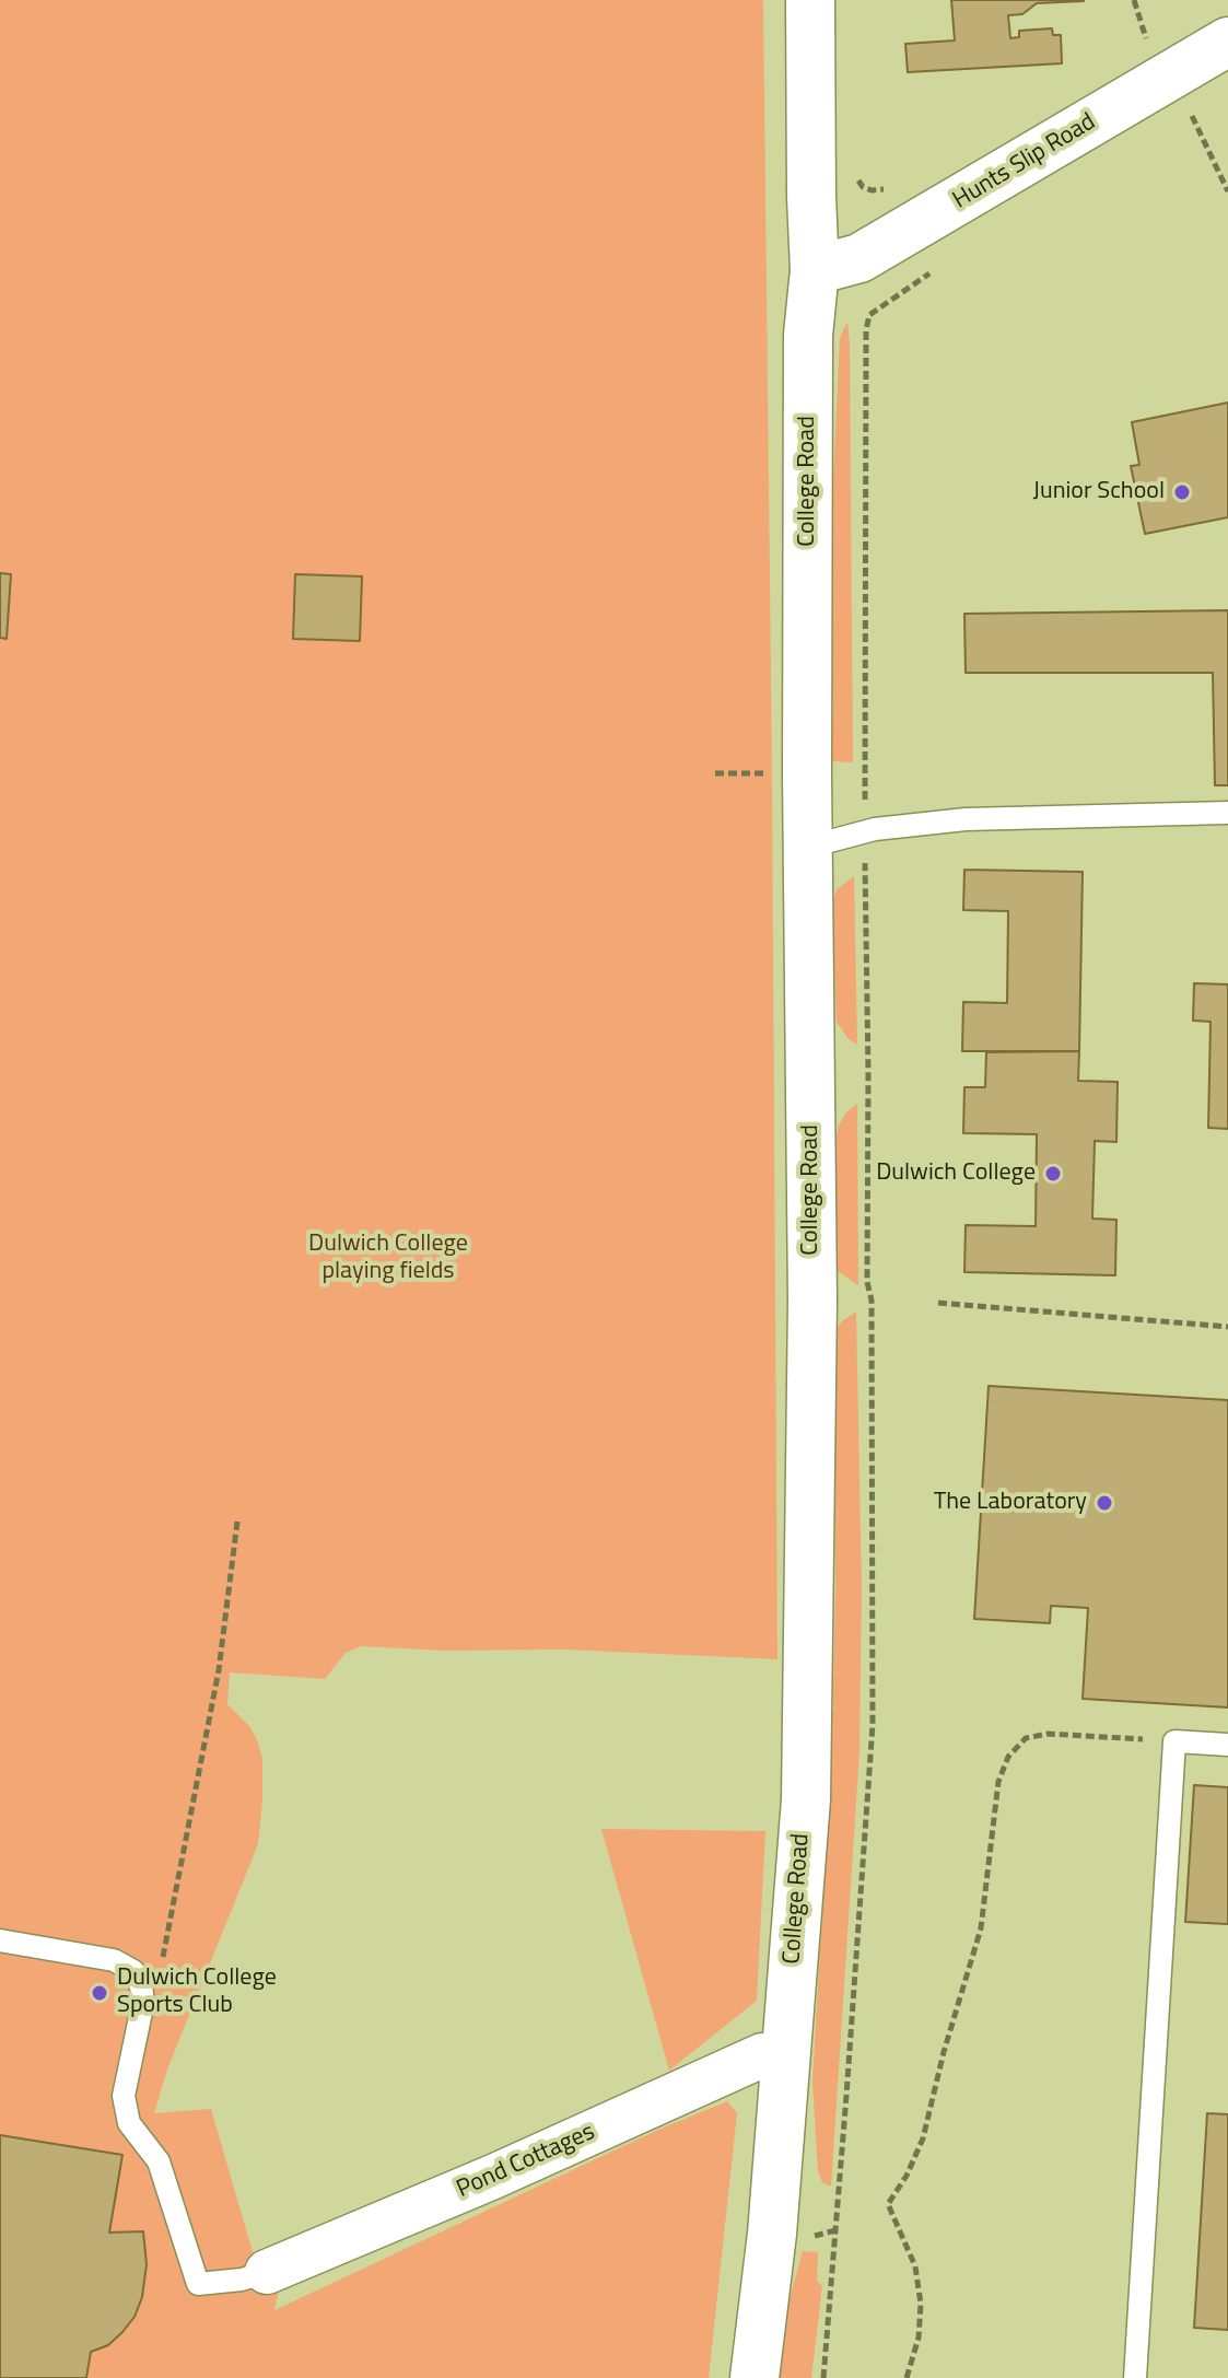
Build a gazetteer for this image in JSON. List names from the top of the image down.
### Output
{
  "streets": {
    "street": ["Hunts Slip Road", "College Road", "Pond Cottages"]
  },
  "crossings": [
    ["Hunts Slip Road", "College Road"],
    ["College Road", "Pond Cottages"]
  ],
  "parks": ["Dulwich College playing fields"],
  "places": [
    "Junior School",
    "Dulwich College",
    "The Laboratory",
    "Dulwich College Sports Club"
  ]
}
